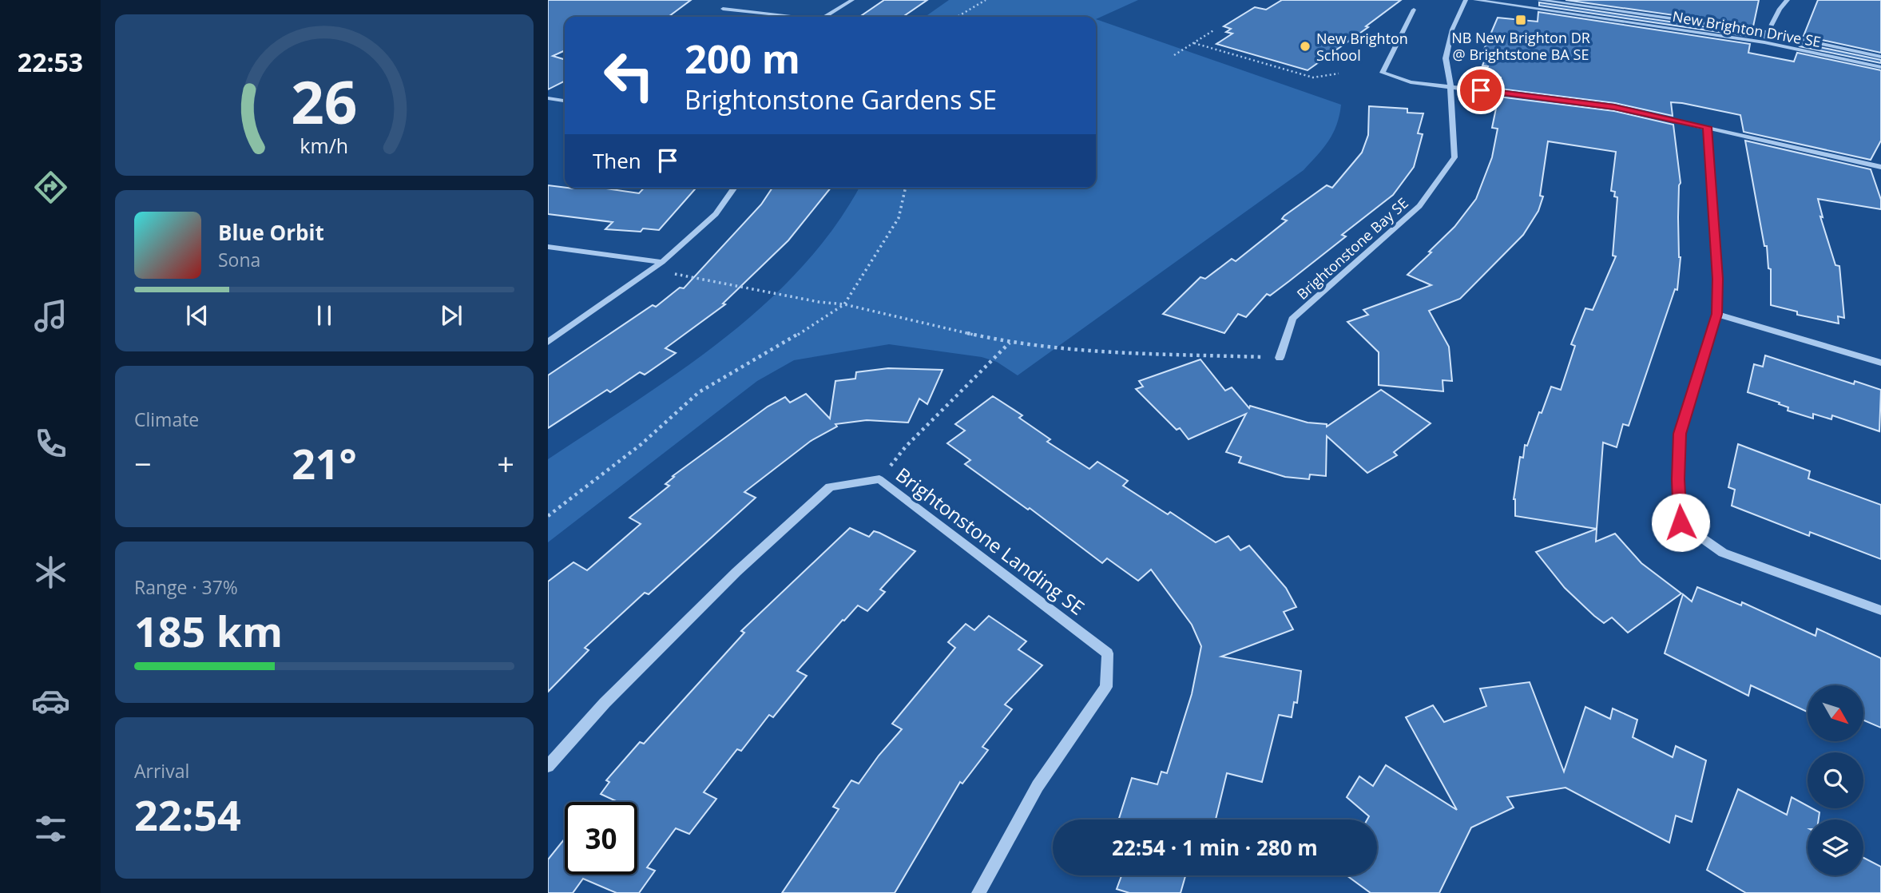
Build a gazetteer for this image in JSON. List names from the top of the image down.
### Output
{
  "streets": {
    "street": ["New Brighton Drive SE", "Brightonstone Bay SE", "Brightonstone Landing SE"]
  },
  "places": {
    "transit": ["NB New Brighton DR @ Brightstone BA SE"],
    "other": ["New Brighton School"]
  },
  "north": "bottom right",
  "page": {
    "tabs": "22:53",
    "turn": ["200 m", "Brightonstone Gardens SE"],
    "then": "Then",
    "song": ["Blue Orbit", "Sona"],
    "tile": [
      "Climate",
      ["Range · 37%", "185 km"],
      ["Arrival", "22:54"]
    ],
    "heat": ["−", "21°", "+"],
    "limit": "30",
    "trip": "22:54 · 1 min · 280 m",
    "gauge": ["26", "km/h"]
  }
}
